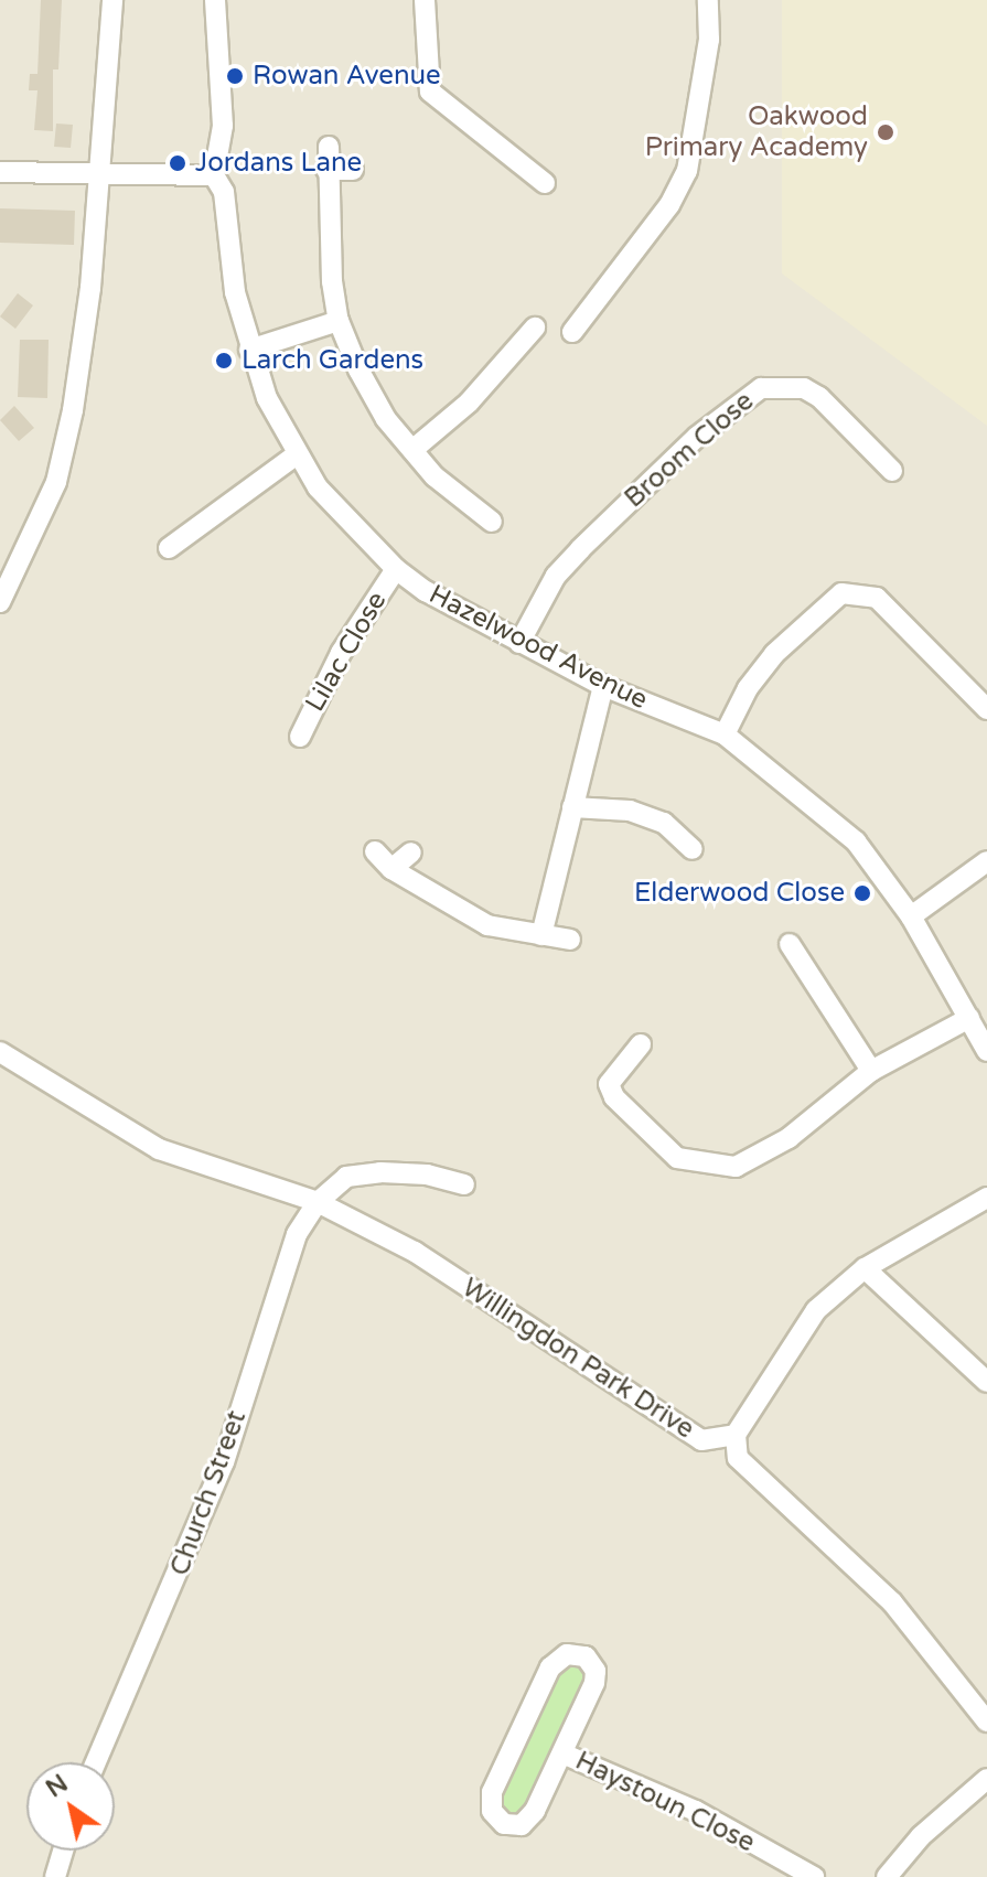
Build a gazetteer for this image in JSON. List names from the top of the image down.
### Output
{
  "streets": {
    "street": [
      "Broom Close",
      "Hazelwood Avenue",
      "Lilac Close",
      "Willingdon Park Drive",
      "Church Street",
      "Haystoun Close"
    ]
  },
  "crossings": [
    ["Broom Close", "Hazelwood Avenue"],
    ["Hazelwood Avenue", "Lilac Close"],
    ["Willingdon Park Drive", "Church Street"]
  ],
  "places": [
    "Rowan Avenue",
    "Oakwood Primary Academy",
    "Jordans Lane",
    "Larch Gardens",
    "Elderwood Close"
  ],
  "north": "top left"
}
